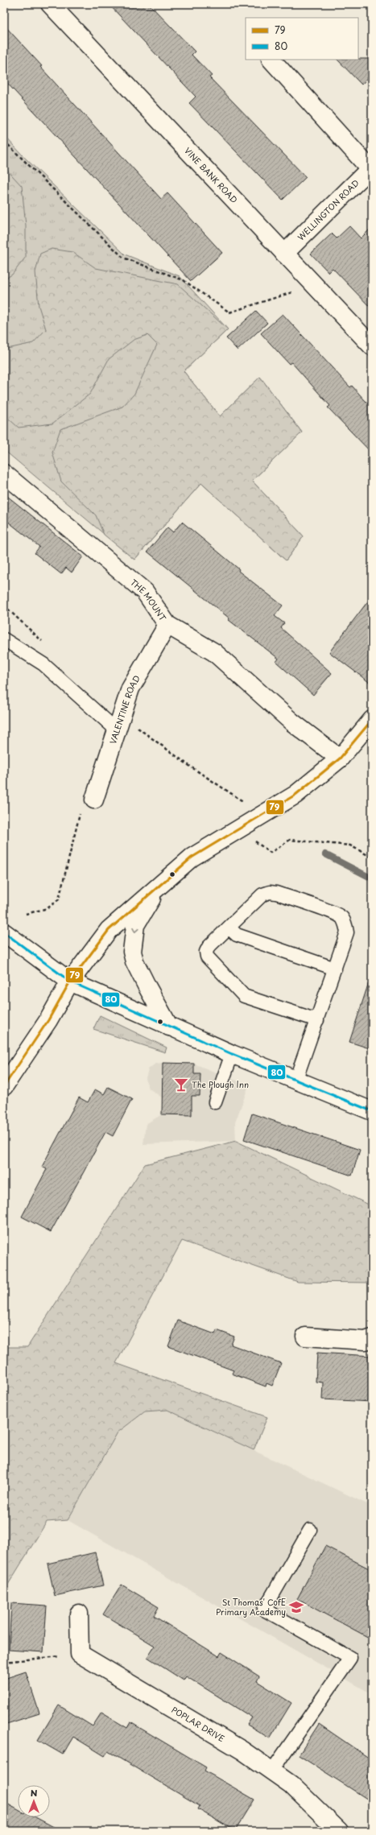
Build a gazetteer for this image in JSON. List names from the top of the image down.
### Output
{
  "streets": {
    "street": [
      "VINE BANK ROAD",
      "WELLINGTON ROAD",
      "THE MOUNT",
      "VALENTINE ROAD",
      "POPLAR DRIVE"
    ]
  },
  "crossings": [
    ["VINE BANK ROAD", "WELLINGTON ROAD"],
    ["THE MOUNT", "VALENTINE ROAD"]
  ],
  "places": {
    "bar": ["The Plough Inn"],
    "school or university": ["St Thomas' CofE Primary Academy"]
  },
  "lines": ["transit line 79", "transit line 80"],
  "legend": ["79", "80"],
  "north": "top"
}
